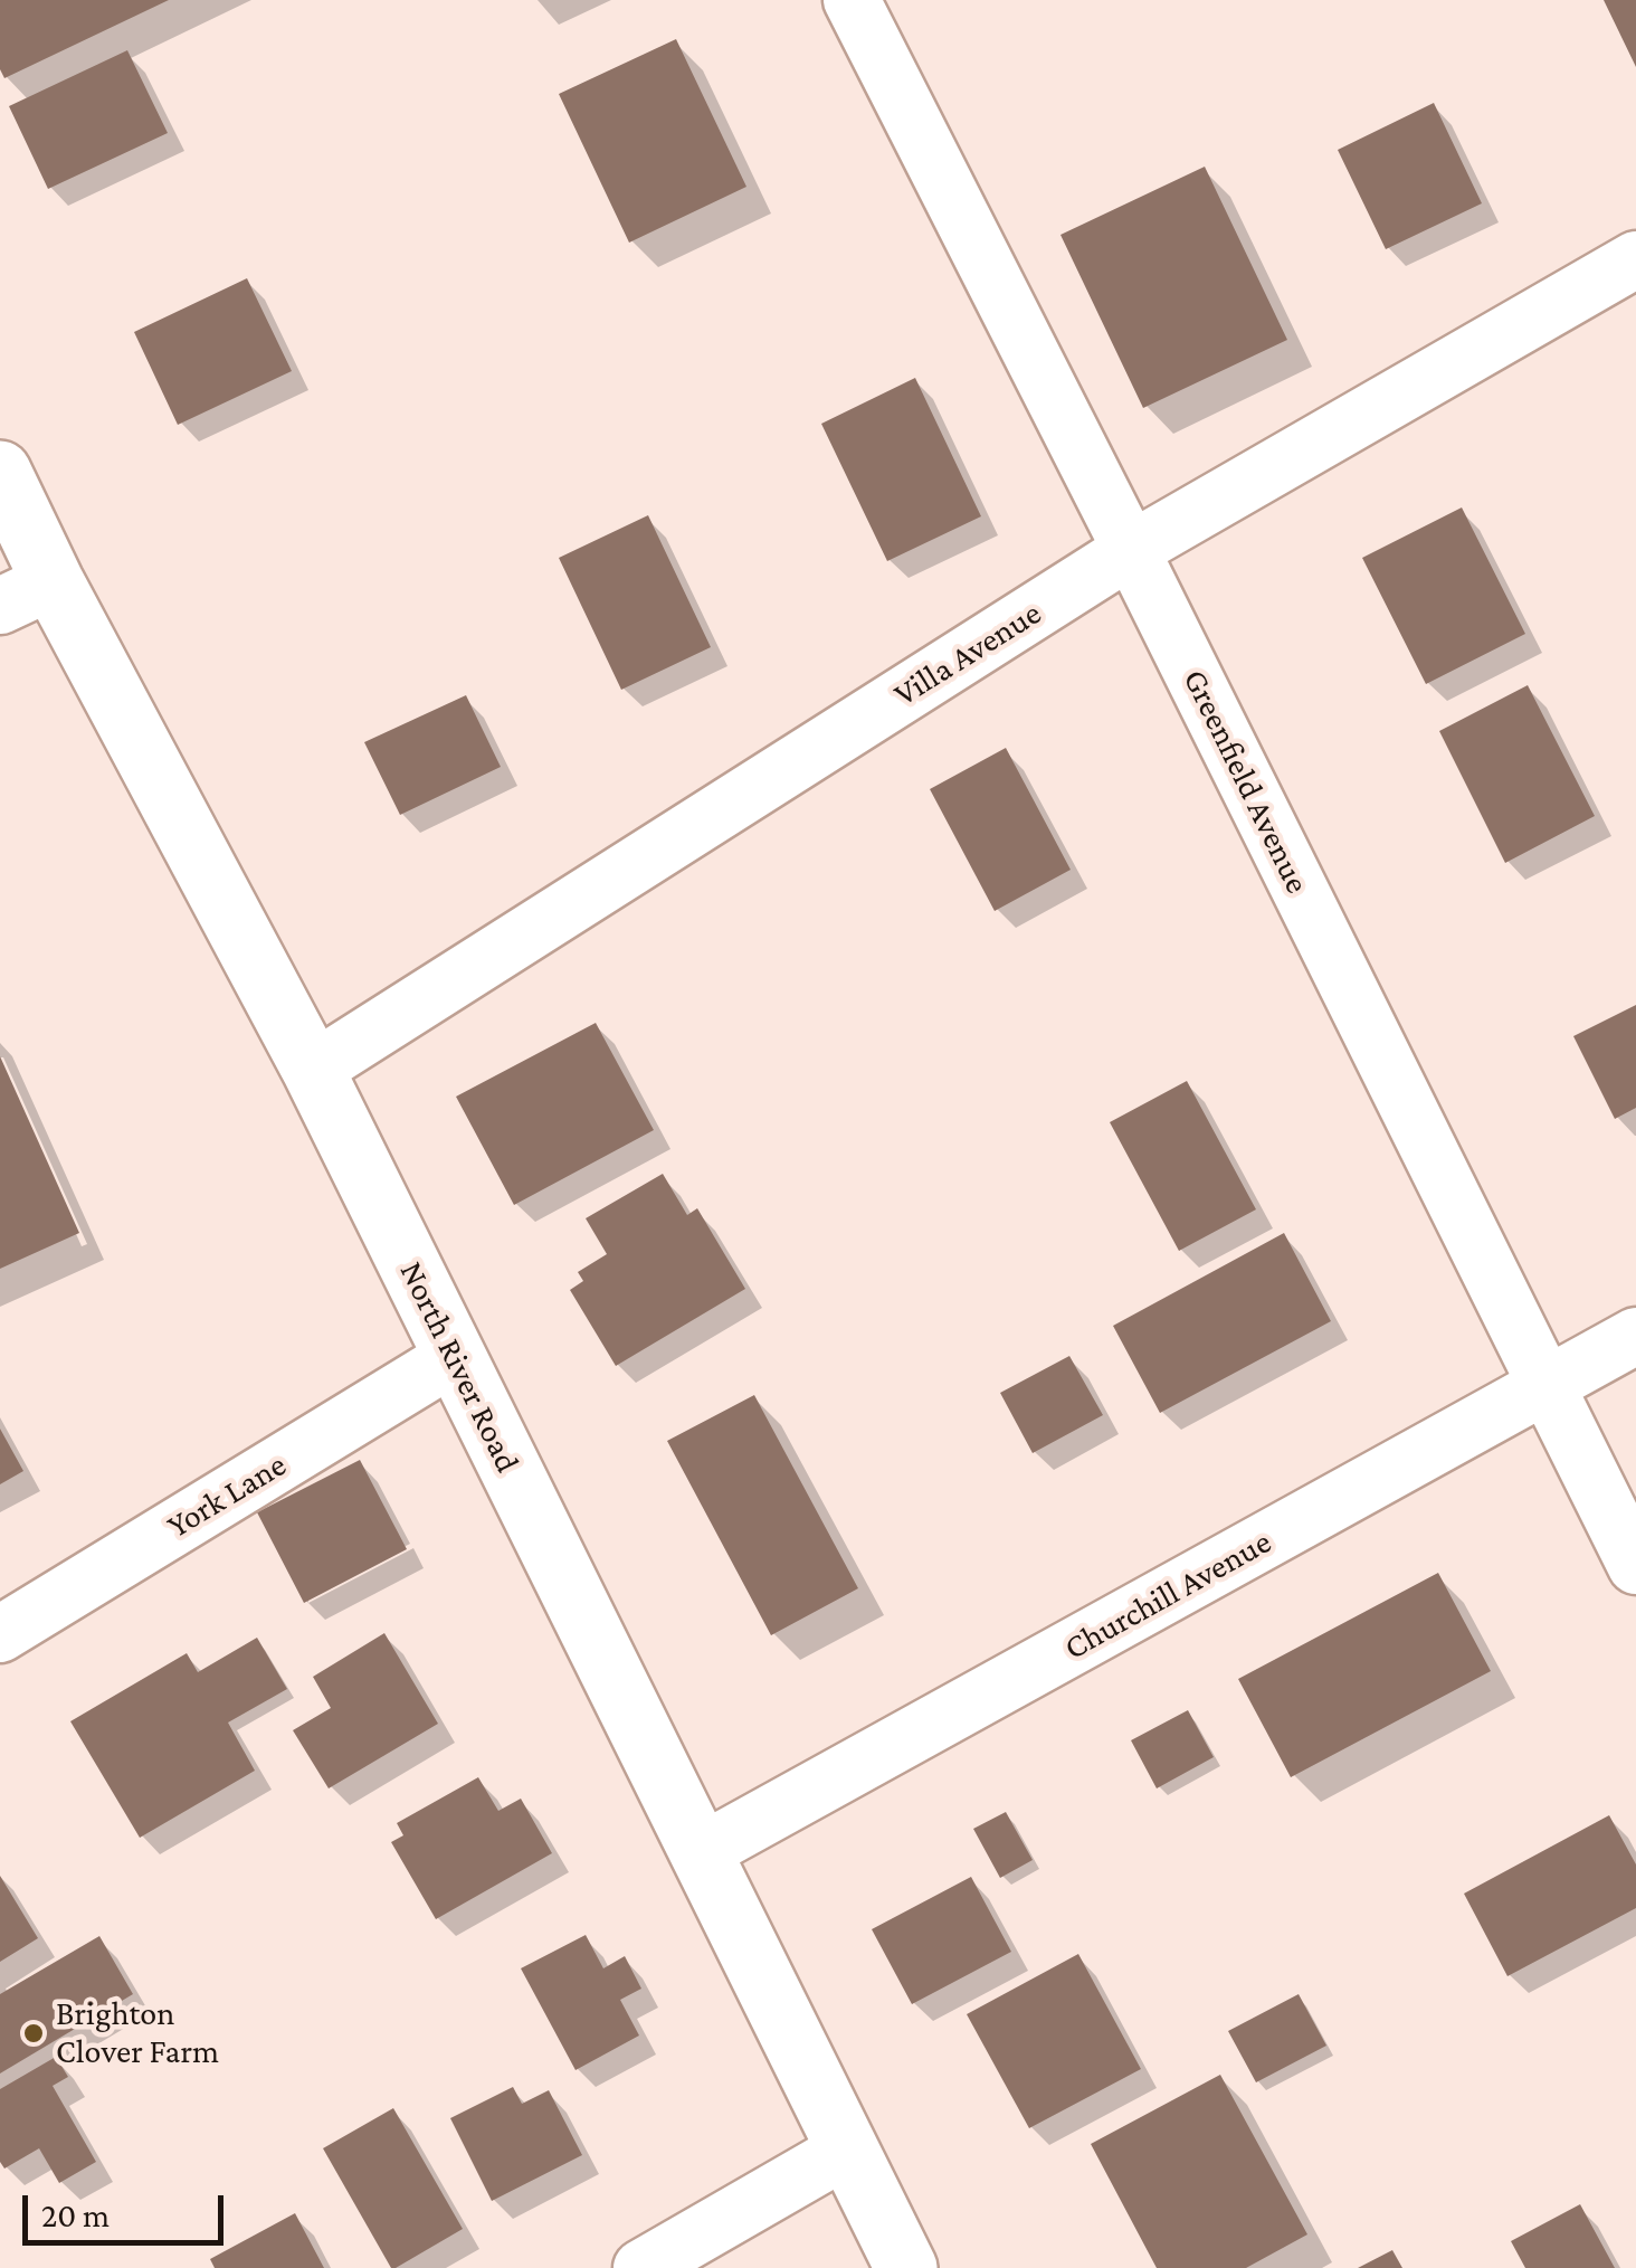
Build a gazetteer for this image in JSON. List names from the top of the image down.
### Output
{
  "streets": {
    "main road": ["North River Road"],
    "street": [
      "Villa Avenue",
      "Greenfield Avenue",
      "York Lane",
      "Churchill Avenue"
    ]
  },
  "crossings": [
    ["Villa Avenue", "Greenfield Avenue"],
    ["Villa Avenue", "North River Road"],
    ["Greenfield Avenue", "Churchill Avenue"],
    ["North River Road", "York Lane"],
    ["North River Road", "Churchill Avenue"]
  ],
  "places": ["Brighton Clover Farm"],
  "scale_bar": "20 m"
}
